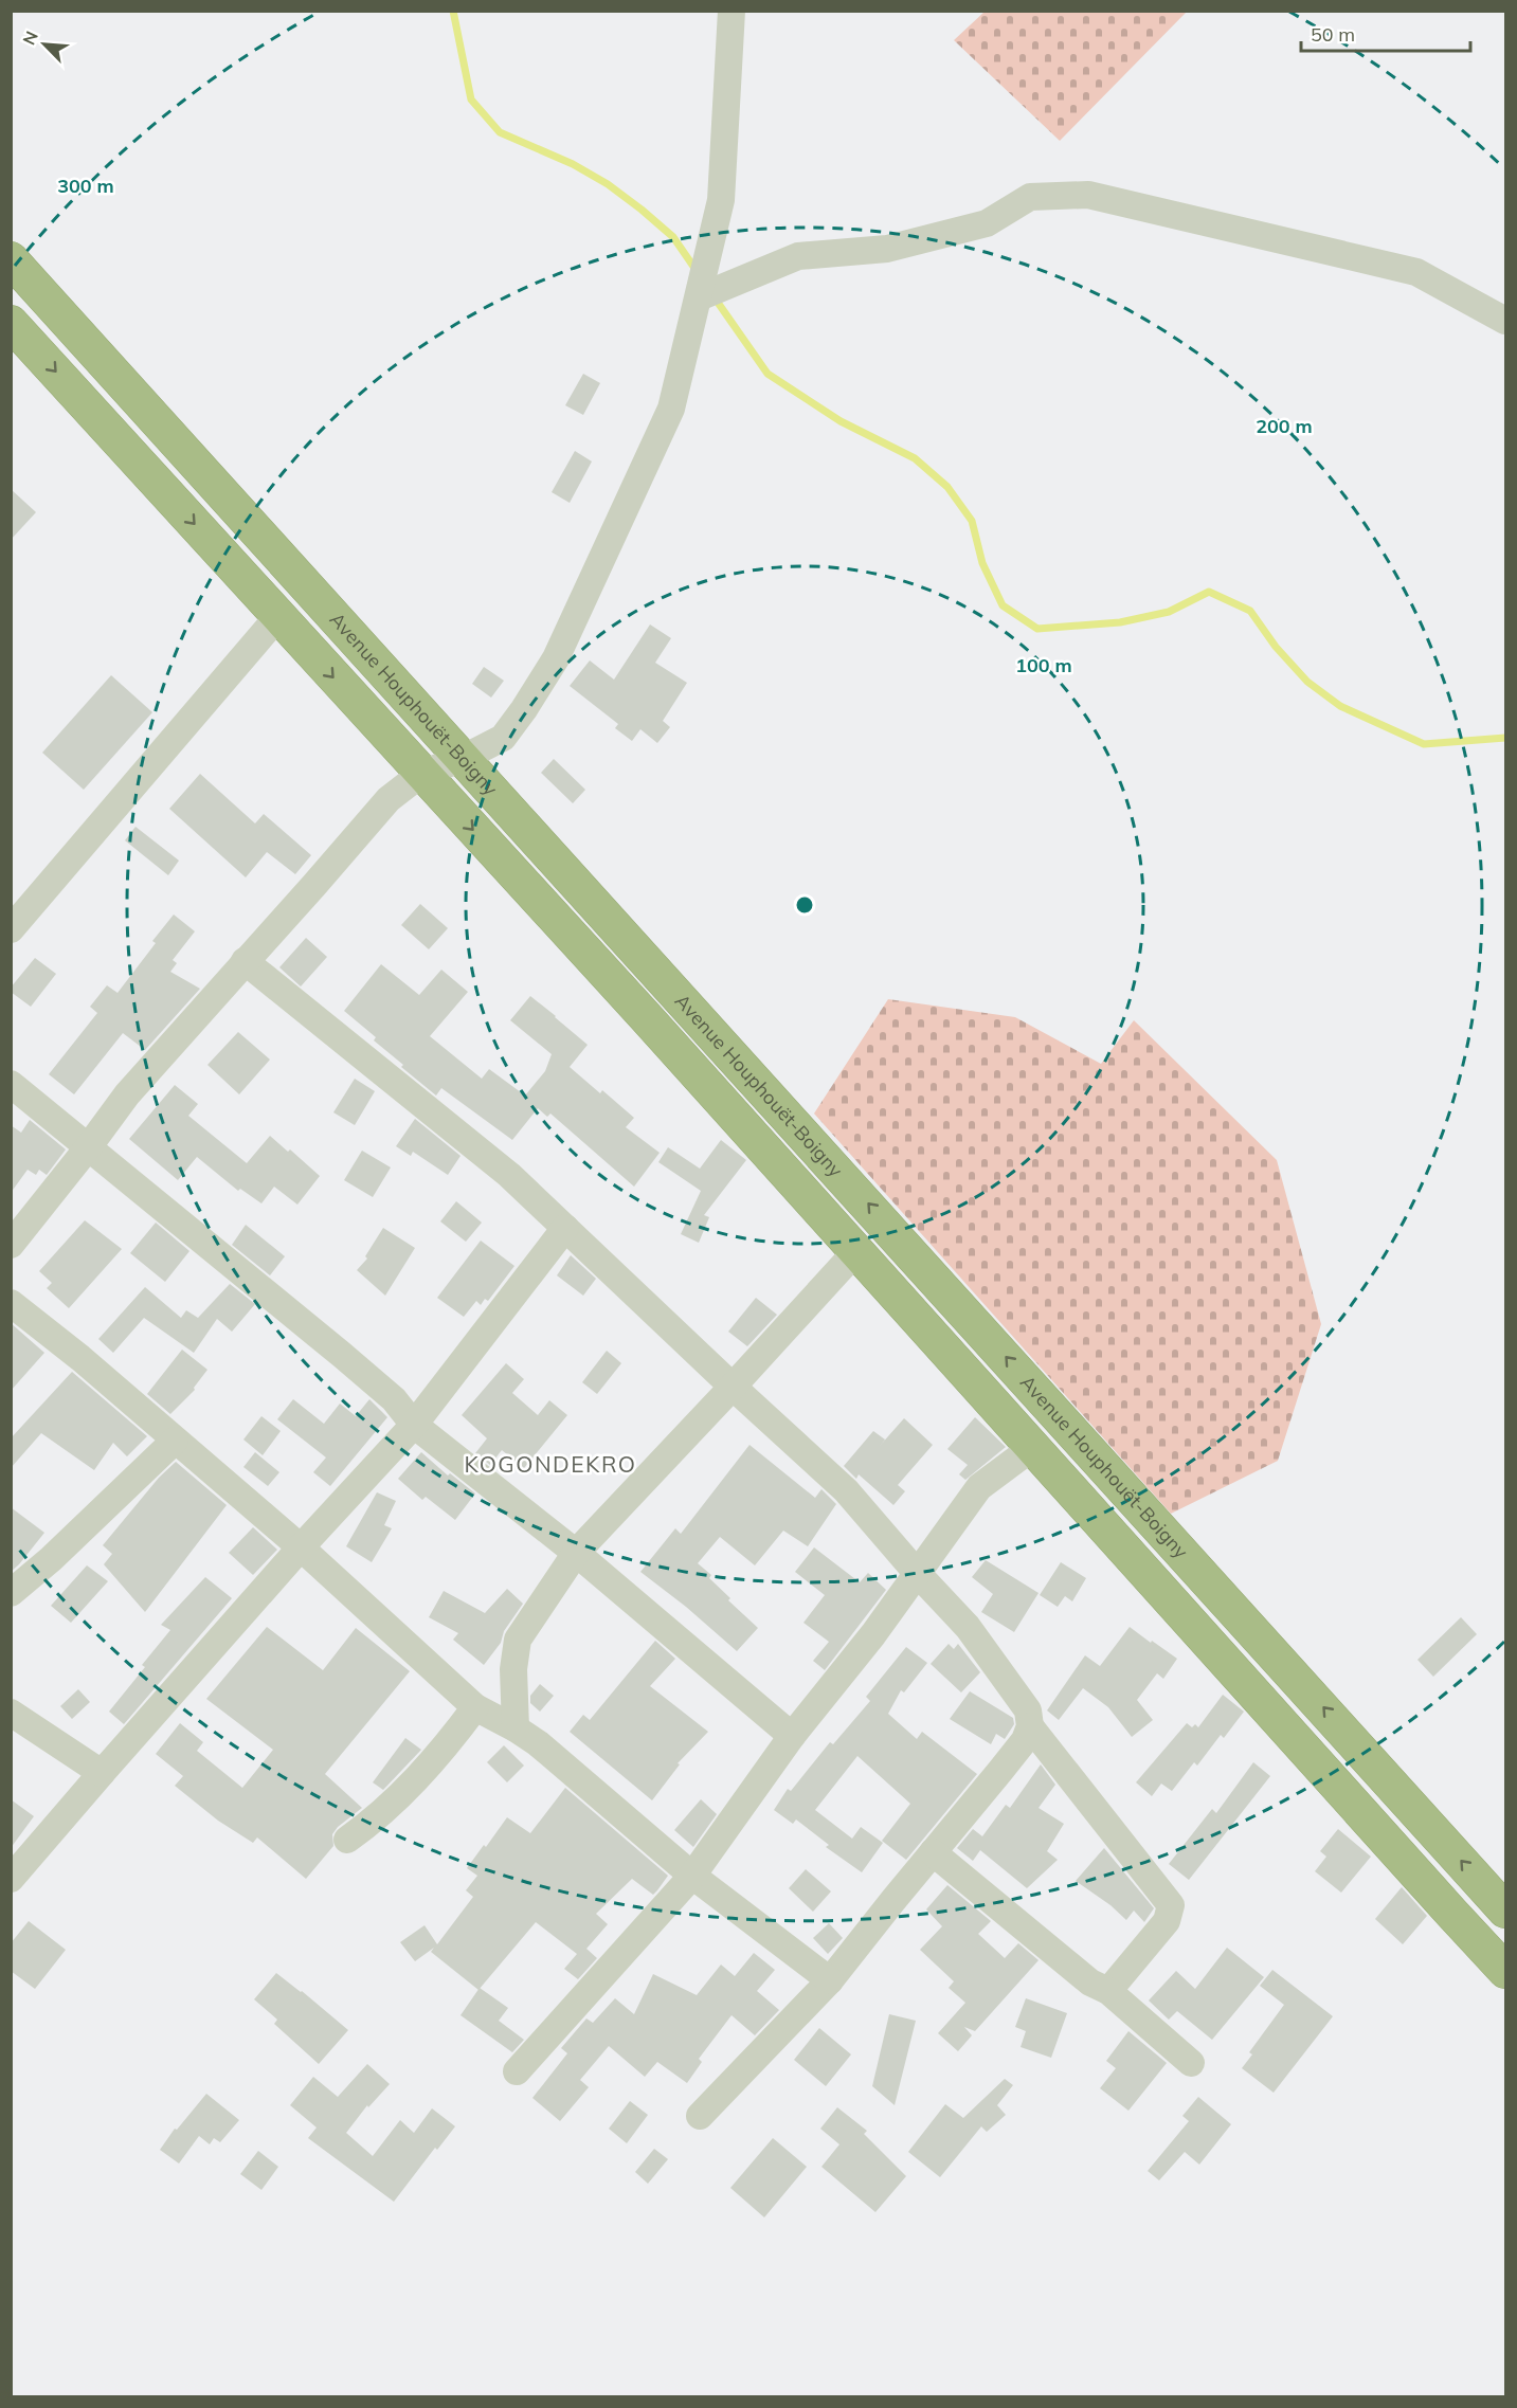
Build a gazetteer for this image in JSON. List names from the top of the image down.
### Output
{
  "streets": {
    "highway": ["Avenue Houphouët-Boigny"]
  },
  "districts": ["KOGONDEKRO"],
  "scale_bar": "50 m",
  "north": "top left",
  "rings": ["300 m", "200 m", "100 m"]
}
